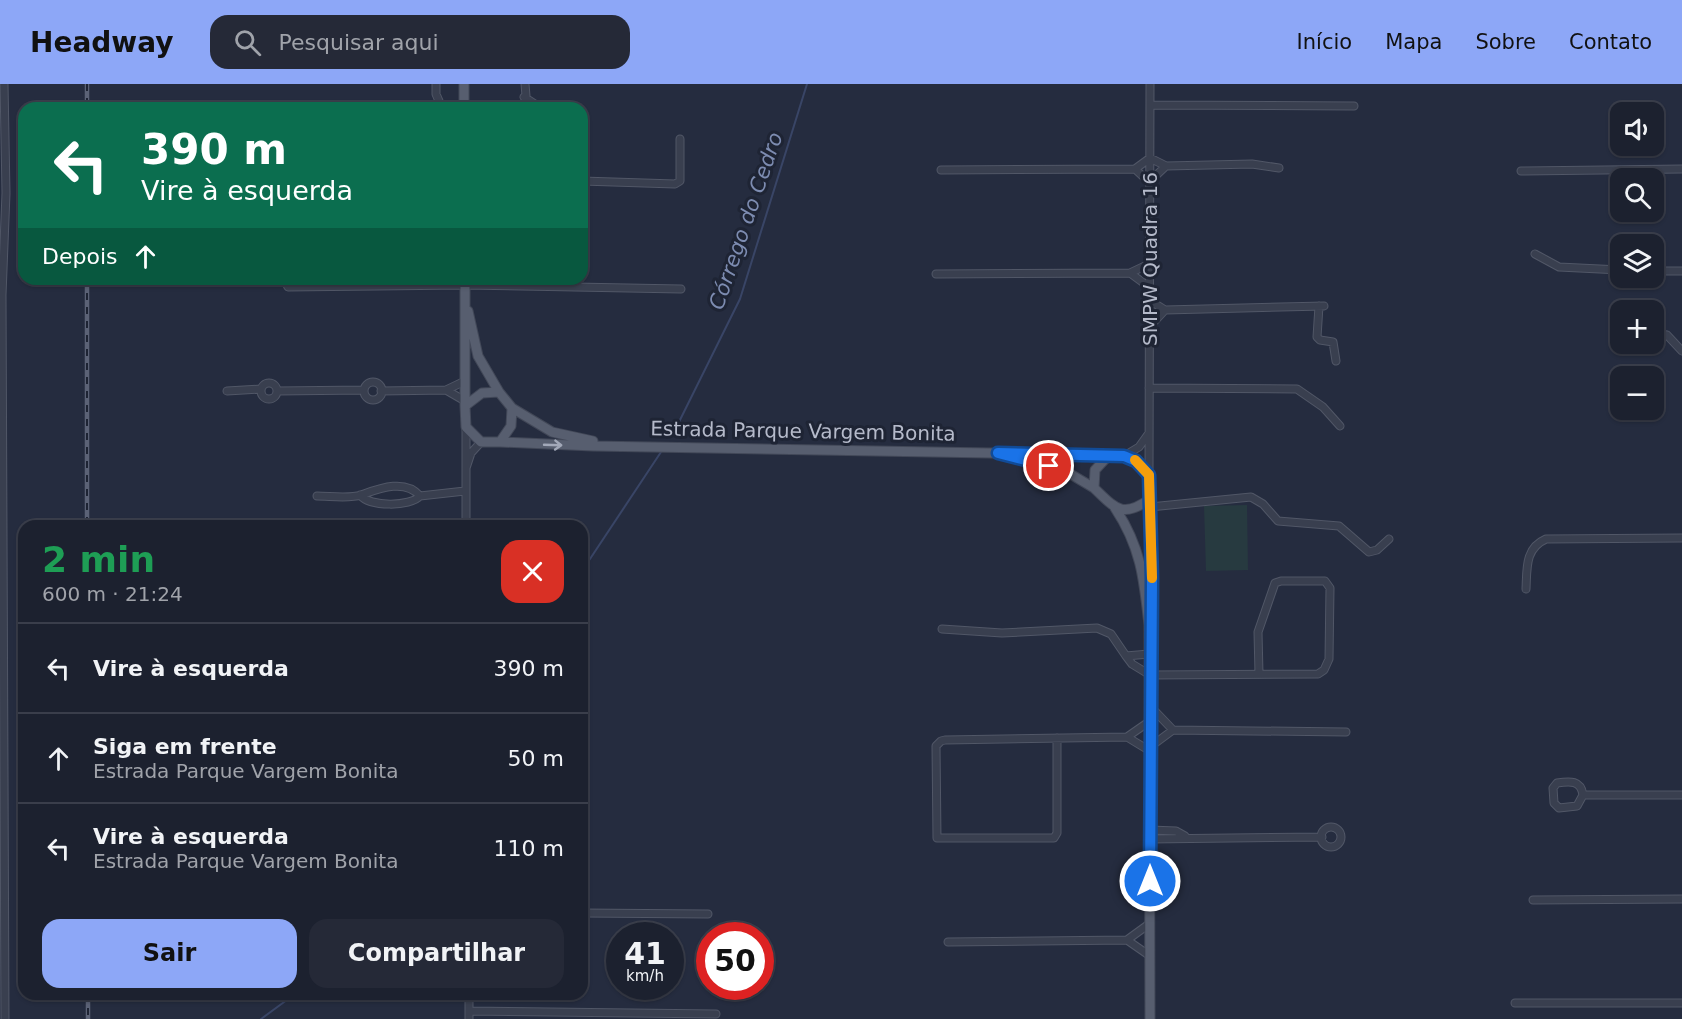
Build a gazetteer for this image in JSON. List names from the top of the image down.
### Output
{
  "streets": {
    "main road": ["Estrada Parque Vargem Bonita"],
    "street": ["SMPW Quadra 16"]
  },
  "crossings": [
    ["SMPW Quadra 16", "Estrada Parque Vargem Bonita"]
  ],
  "water": ["Córrego do Cedro"],
  "page": {
    "header": "Headway",
    "search": "Pesquisar aqui",
    "nav": [
      "Início",
      "Mapa",
      "Sobre",
      "Contato"
    ],
    "map_buttons": ["+", "−"],
    "turn": ["390 m", "Vire à esquerda"],
    "then": "Depois",
    "heading": ["2 min", "600 m · 21:24"],
    "list": [
      {
        "name": "Vire à esquerda",
        "value": "390 m"
      },
      {
        "name": "Siga em frente",
        "note": "Estrada Parque Vargem Bonita",
        "value": "50 m"
      },
      {
        "name": "Vire à esquerda",
        "note": "Estrada Parque Vargem Bonita",
        "value": "110 m"
      }
    ],
    "buttons": ["Sair", "Compartilhar"],
    "speed": "41 km/h",
    "limit": "50"
  }
}
